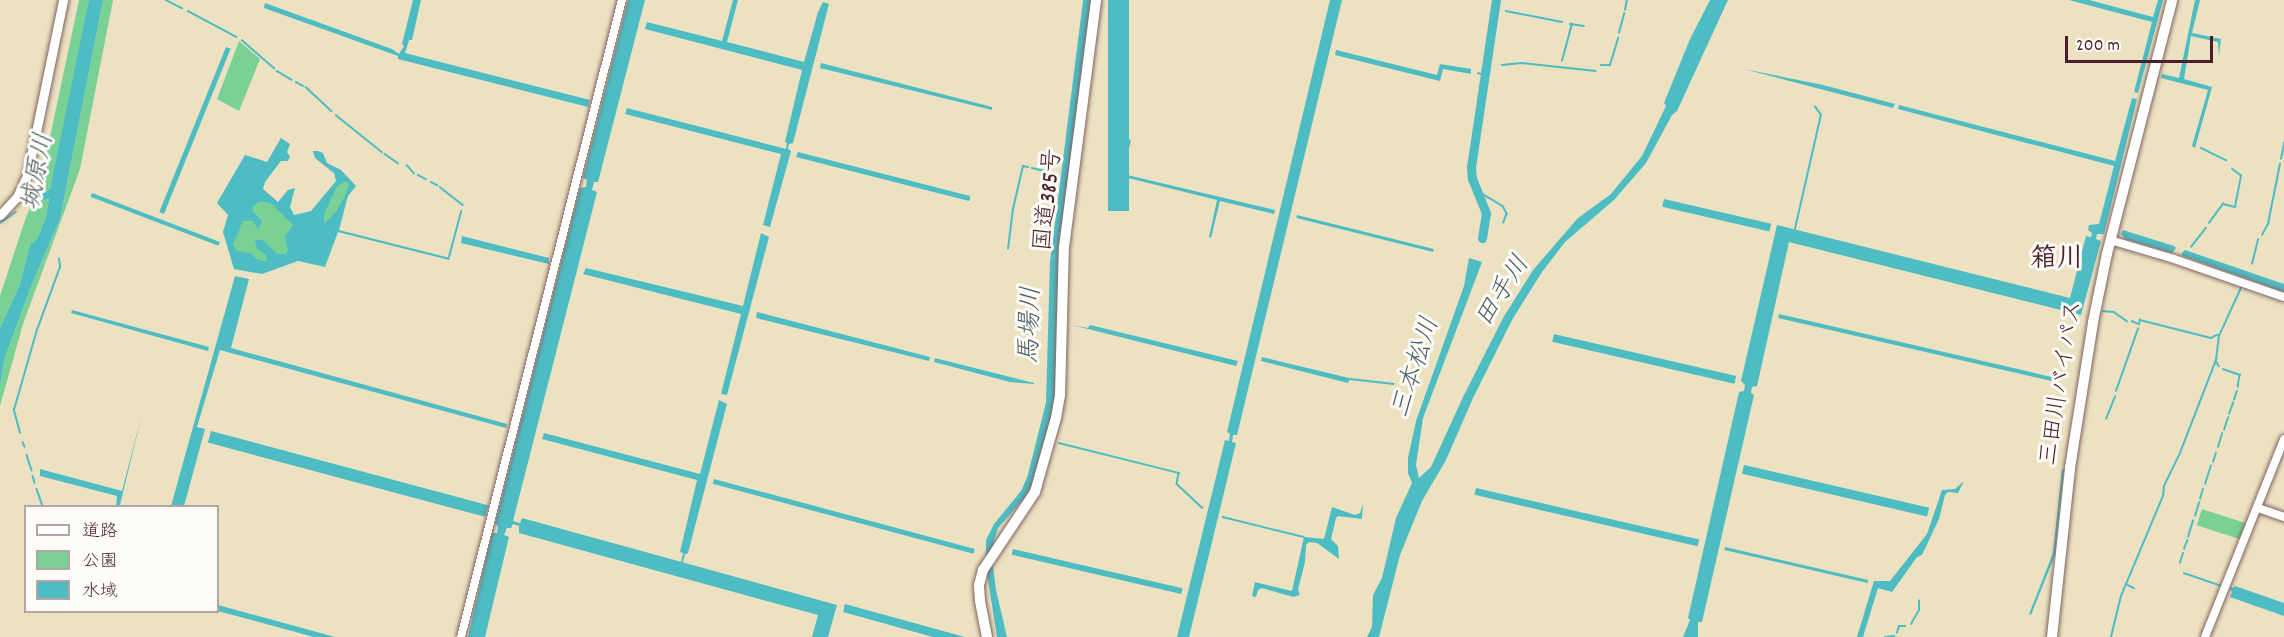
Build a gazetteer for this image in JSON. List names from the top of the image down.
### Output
{
  "streets": {
    "highway": ["国道385号", "三田川バイパス"]
  },
  "districts": ["箱川"],
  "water": [
    "城原川",
    "田手川",
    "馬場川",
    "三本松川"
  ],
  "legend": ["道路", "公園", "水域"],
  "scale_bar": "200 m"
}
